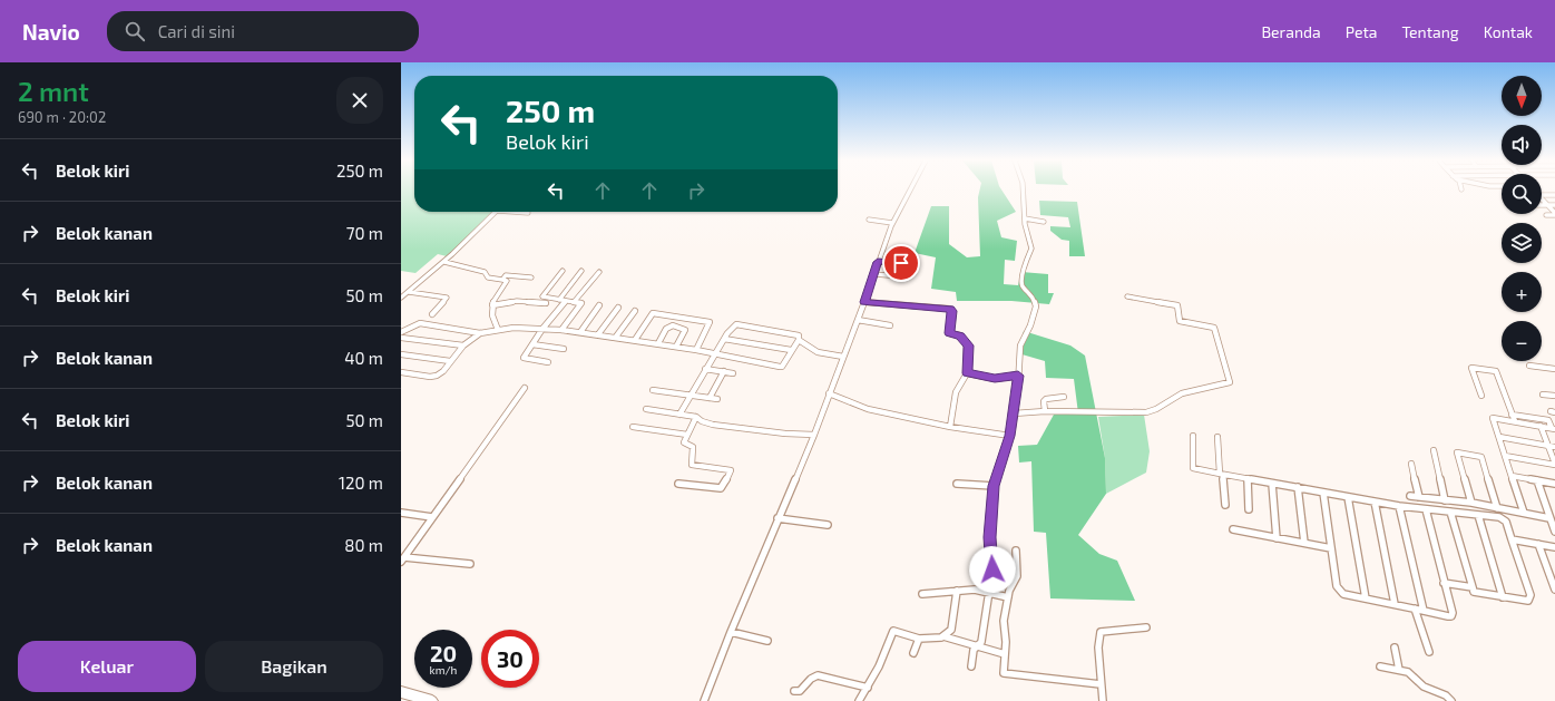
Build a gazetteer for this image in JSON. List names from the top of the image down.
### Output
{
  "north": "bottom",
  "page": {
    "header": "Navio",
    "search": "Cari di sini",
    "nav": [
      "Beranda",
      "Peta",
      "Tentang",
      "Kontak"
    ],
    "heading": ["2 mnt", "690 m · 20:02"],
    "map_buttons": ["+", "−"],
    "turn": ["250 m", "Belok kiri"],
    "list": [
      {
        "name": "Belok kiri",
        "value": "250 m"
      },
      {
        "name": "Belok kanan",
        "value": "70 m"
      },
      {
        "name": "Belok kiri",
        "value": "50 m"
      },
      {
        "name": "Belok kanan",
        "value": "40 m"
      },
      {
        "name": "Belok kiri",
        "value": "50 m"
      },
      {
        "name": "Belok kanan",
        "value": "120 m"
      },
      {
        "name": "Belok kanan",
        "value": "80 m"
      }
    ],
    "speed": "20 km/h",
    "limit": "30",
    "buttons": ["Keluar", "Bagikan"]
  }
}
